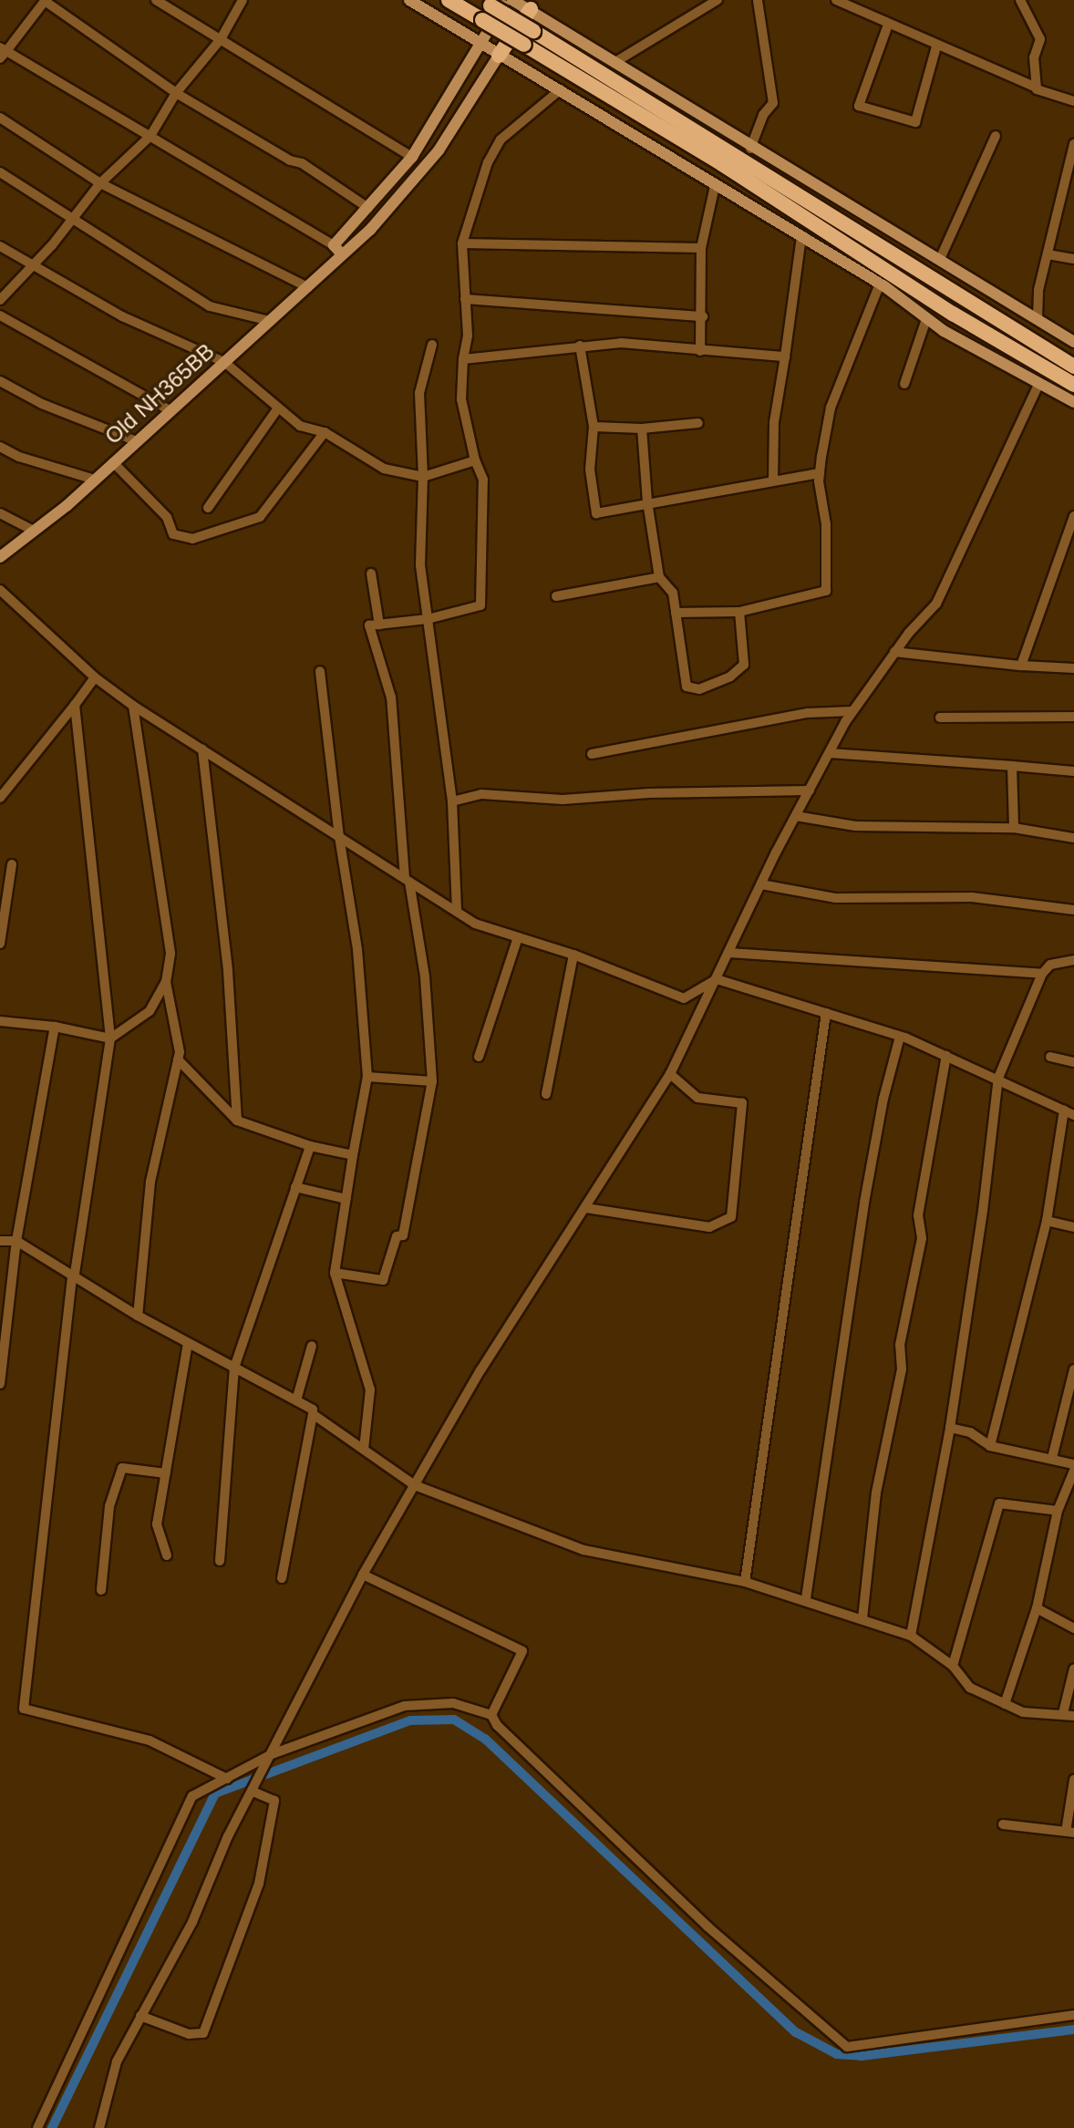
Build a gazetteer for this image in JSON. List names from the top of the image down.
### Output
{
  "streets": {
    "main road": ["Old NH365BB"]
  }
}
